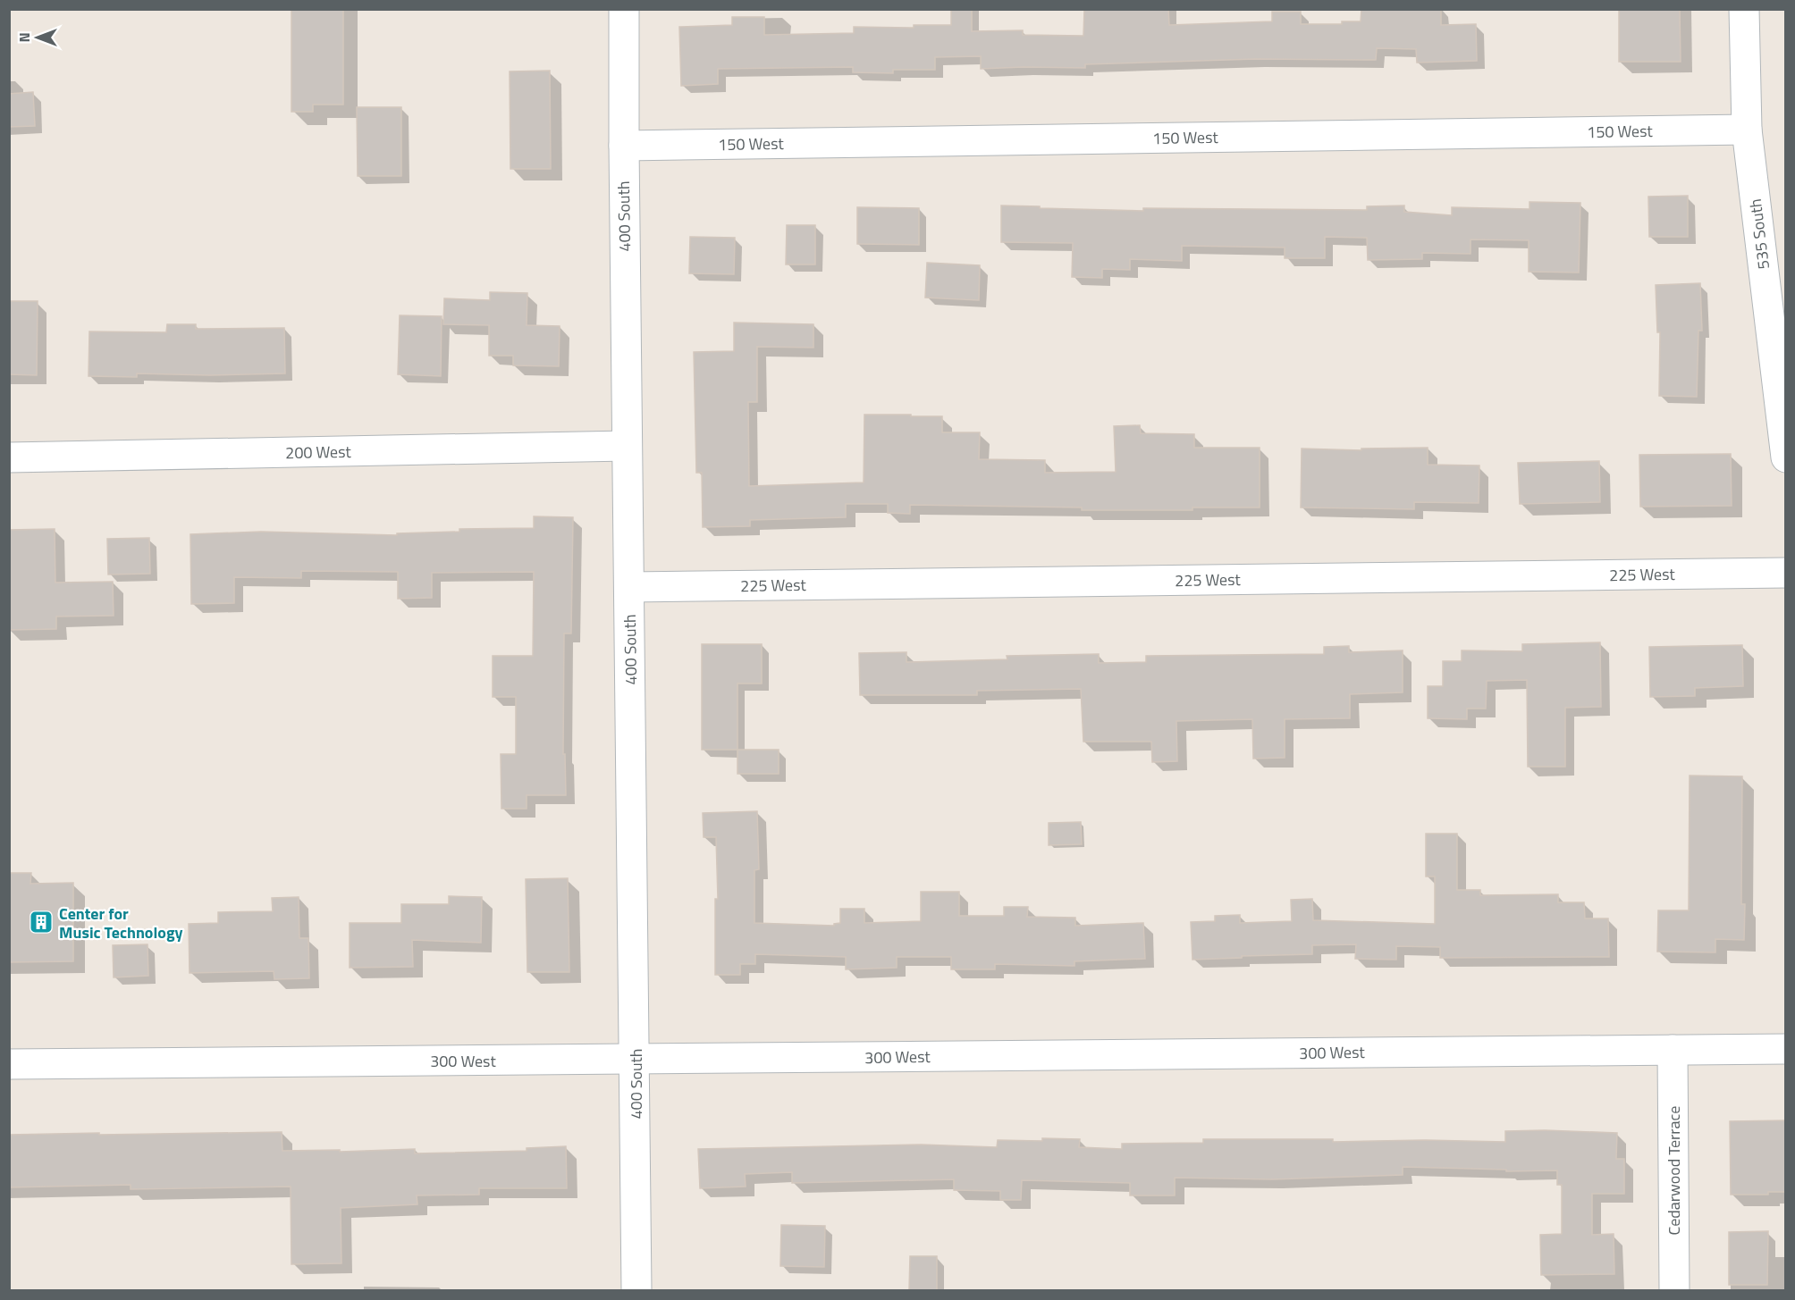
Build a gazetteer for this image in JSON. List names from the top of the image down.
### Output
{
  "streets": {
    "street": [
      "150 West",
      "400 South",
      "535 South",
      "200 West",
      "225 West",
      "300 West",
      "Cedarwood Terrace"
    ]
  },
  "crossings": [
    ["150 West", "400 South"],
    ["150 West", "535 South"],
    ["400 South", "200 West"],
    ["400 South", "225 West"],
    ["400 South", "300 West"],
    ["300 West", "Cedarwood Terrace"]
  ],
  "places": {
    "building": ["Center for Music Technology"]
  },
  "north": "left"
}
